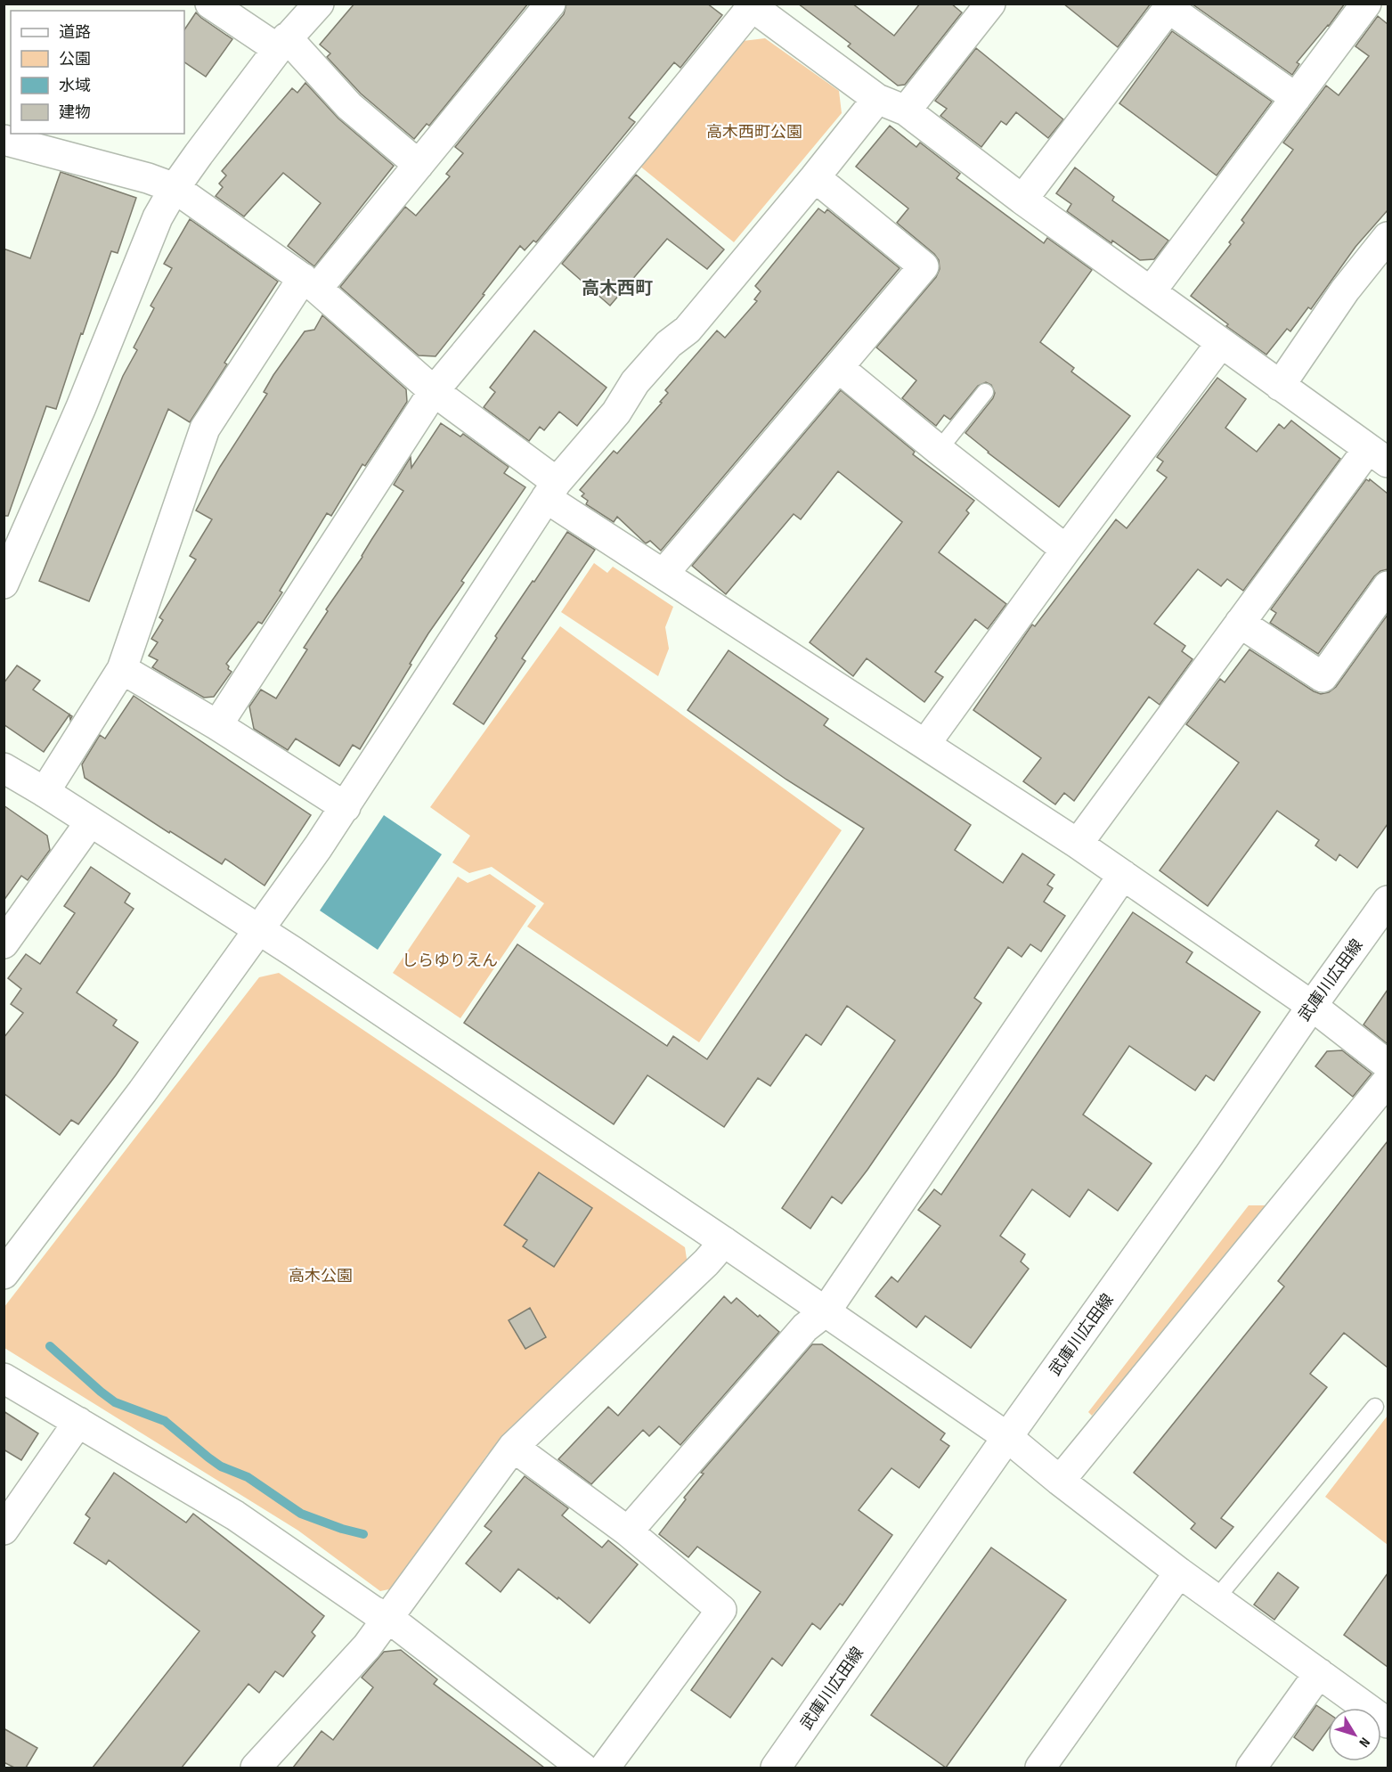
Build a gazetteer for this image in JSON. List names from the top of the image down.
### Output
{
  "streets": {
    "street": ["武庫川広田線"]
  },
  "districts": ["高木西町"],
  "parks": ["高木西町公園", "しらゆりえん", "高木公園"],
  "legend": [
    "道路",
    "公園",
    "水域",
    "建物"
  ],
  "north": "bottom right"
}
